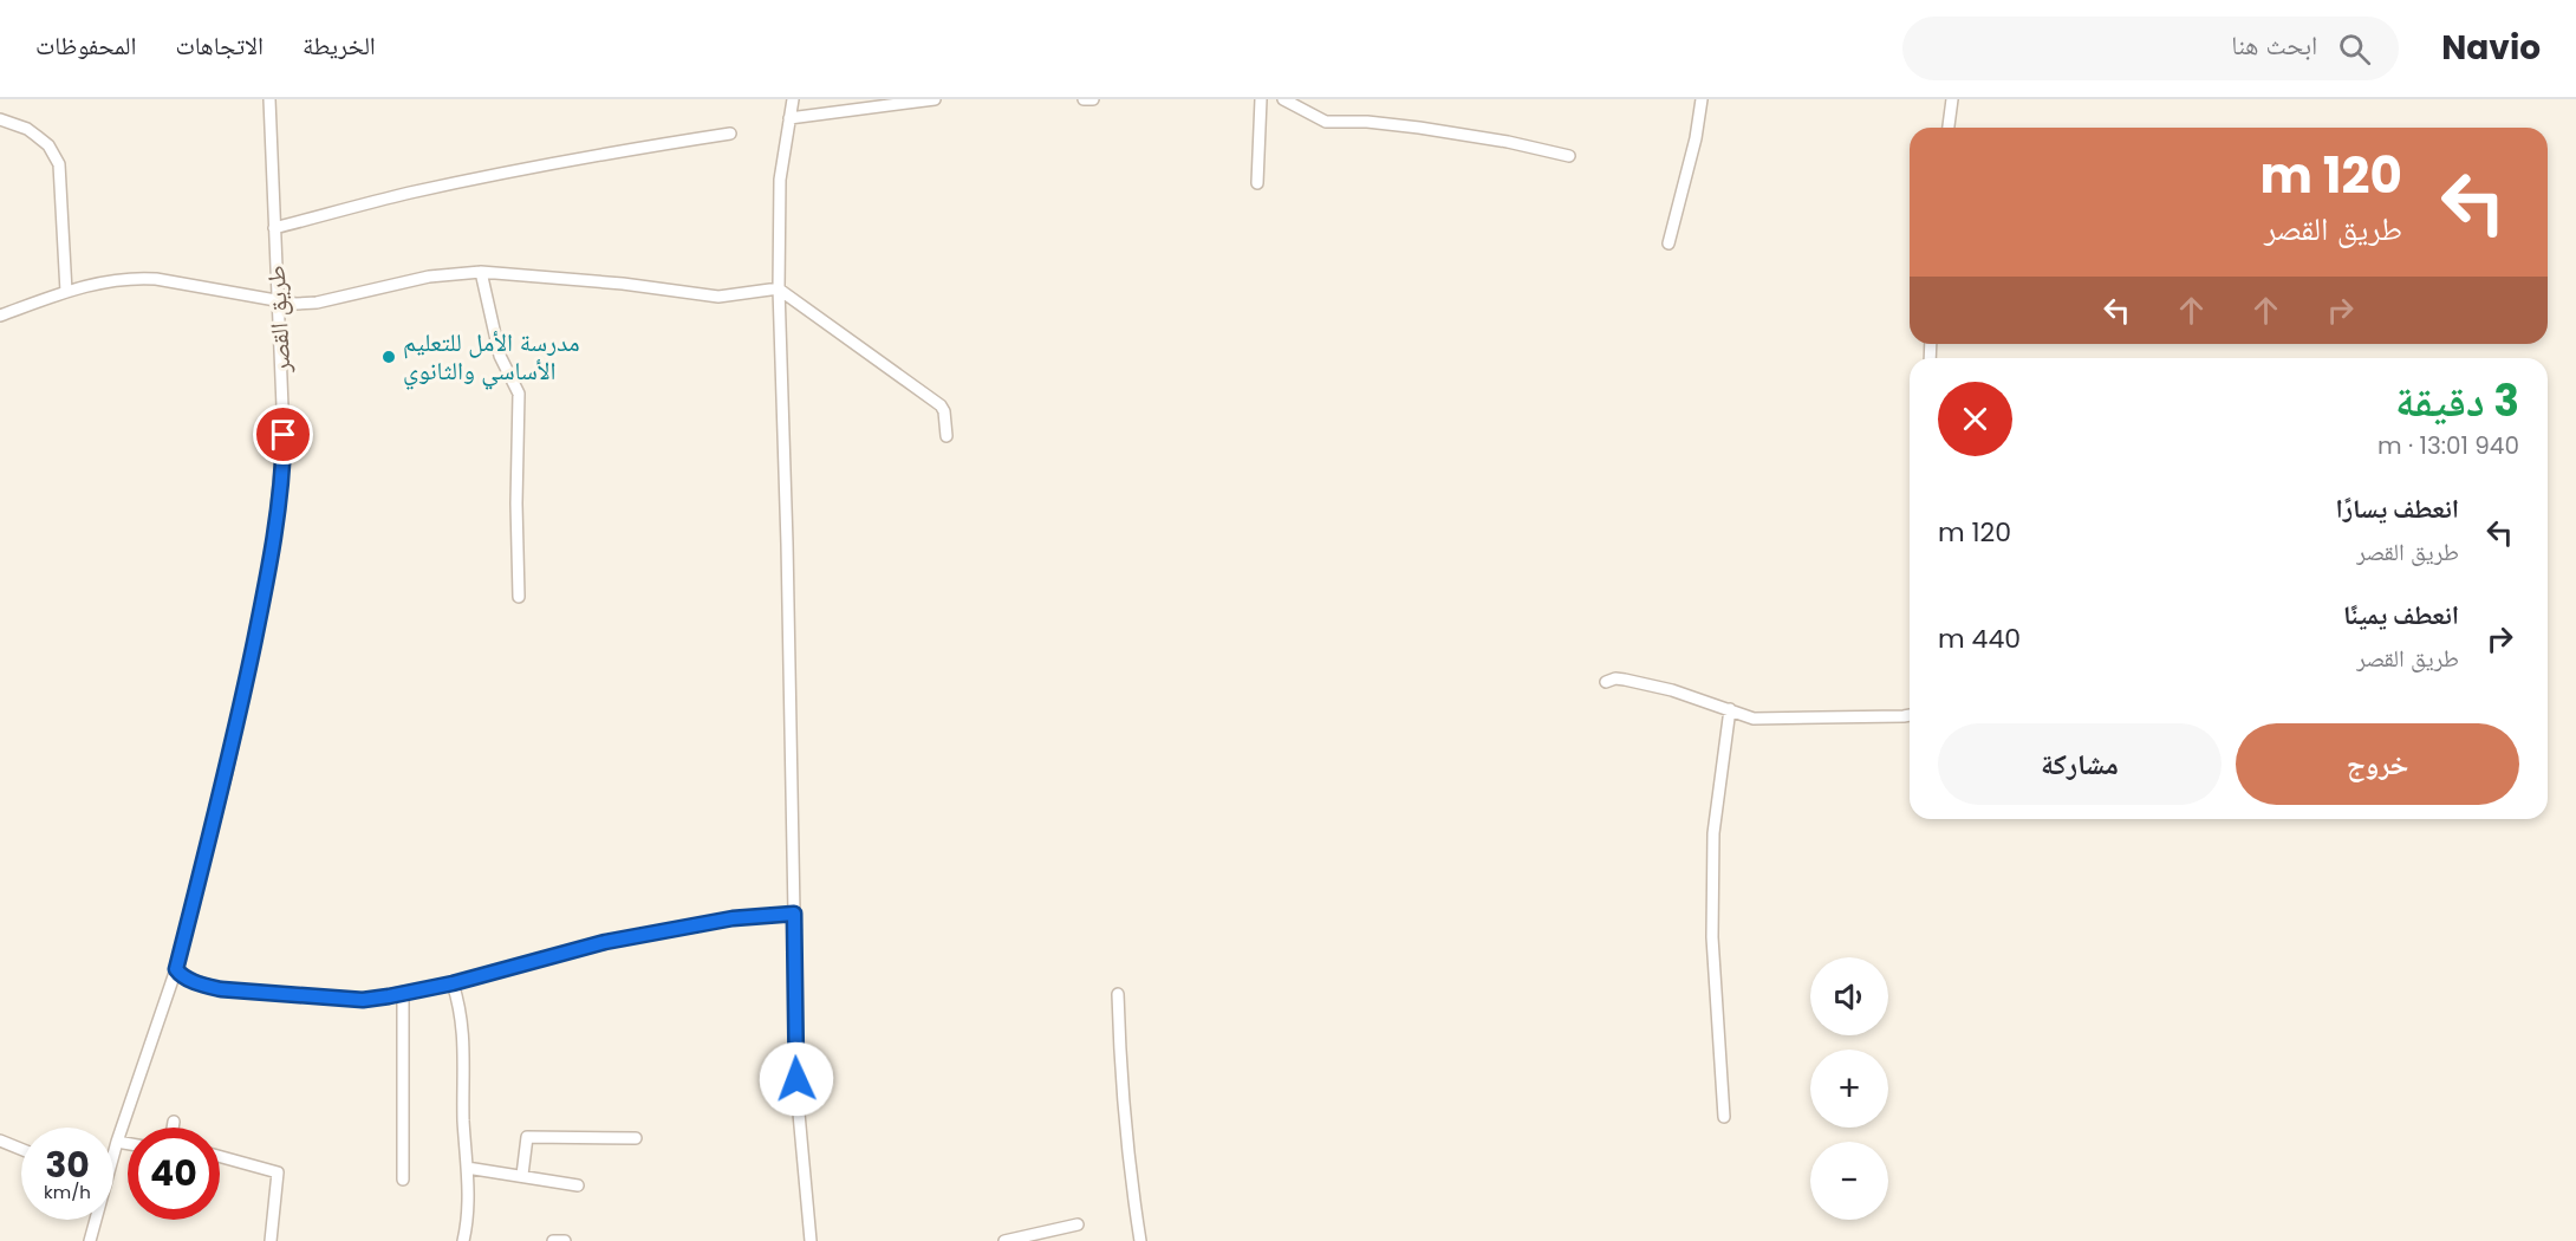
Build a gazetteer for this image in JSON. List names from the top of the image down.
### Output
{
  "streets": {
    "street": ["طريق القصر"]
  },
  "places": ["مدرسة الأمل للتعليم الأساسي والثانوي"],
  "page": {
    "header": "Navio",
    "search": "ابحث هنا",
    "nav": ["الخريطة", "الاتجاهات", "المحفوظات"],
    "turn": ["120 m", "طريق القصر"],
    "heading": ["3 دقيقة", "940 m · 13:01"],
    "list": [
      {
        "name": "انعطف يسارًا",
        "note": "طريق القصر",
        "value": "120 m"
      },
      {
        "name": "انعطف يمينًا",
        "note": "طريق القصر",
        "value": "440 m"
      }
    ],
    "buttons": ["خروج", "مشاركة"],
    "map_buttons": ["+", "−"],
    "speed": "30 km/h",
    "limit": "40"
  }
}
